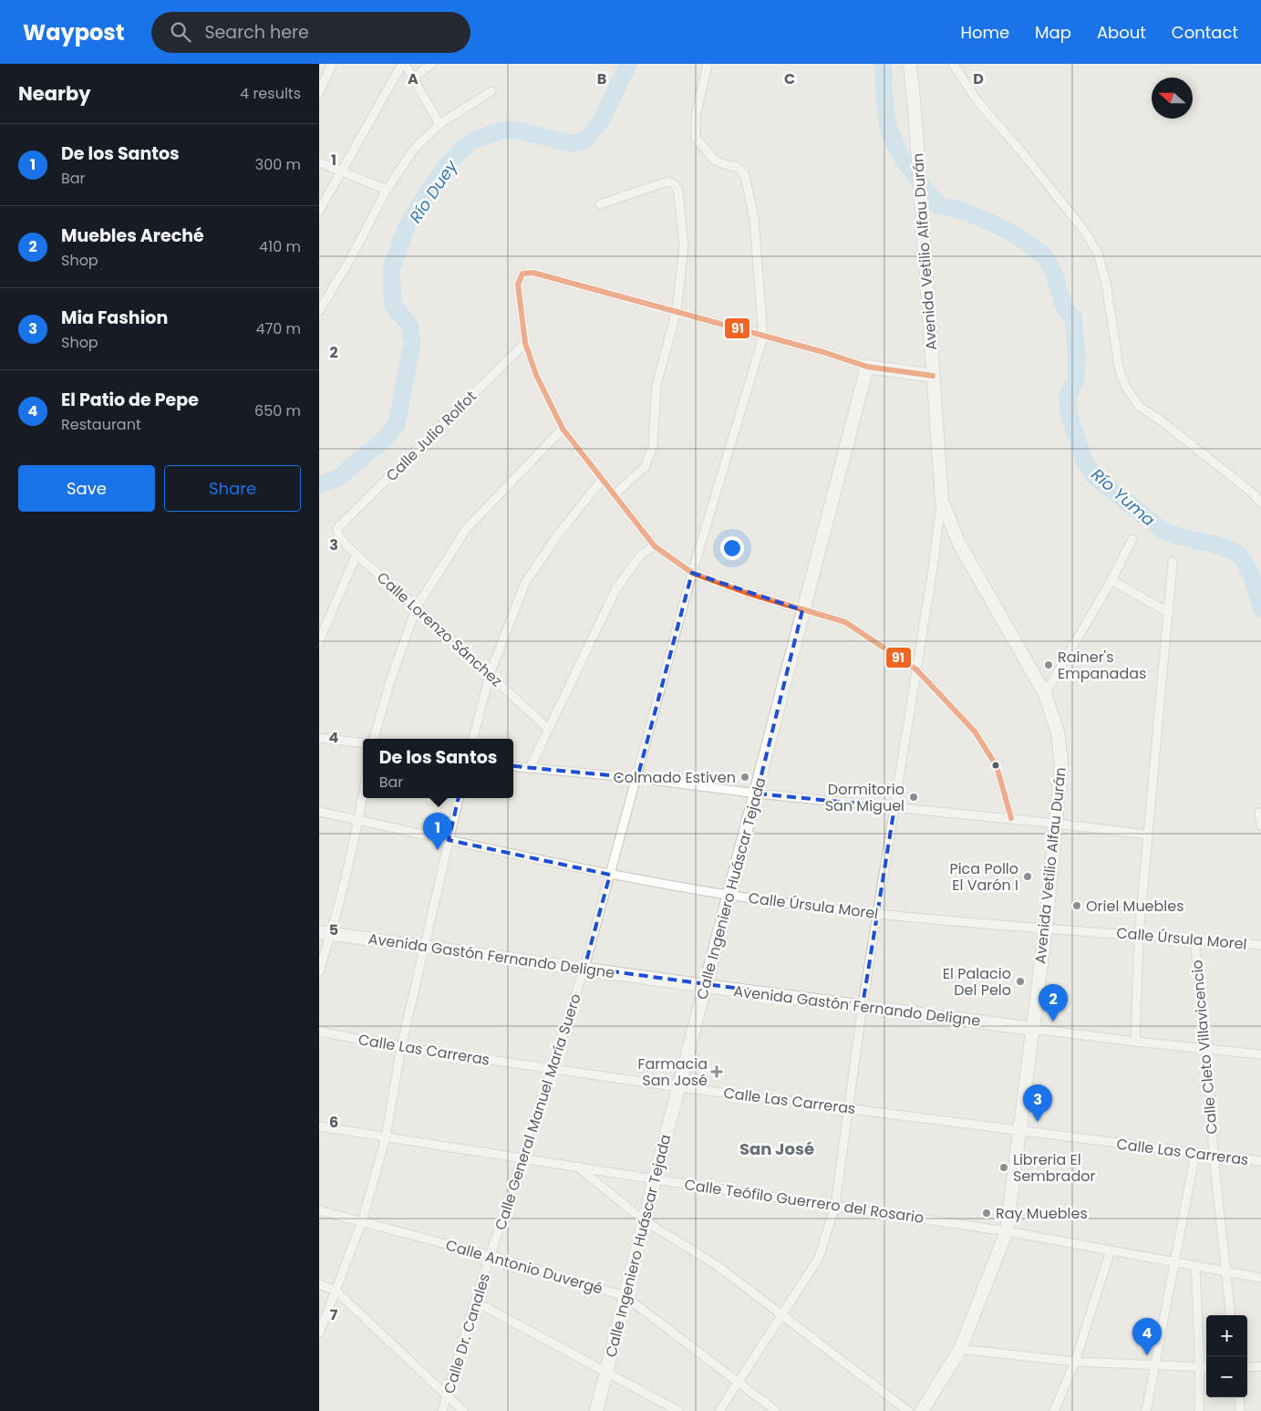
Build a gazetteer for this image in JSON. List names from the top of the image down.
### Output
{
  "streets": {
    "main road": ["Avenida Vetilio Alfau Durán", "Calle Ingeniero Huáscar Tejada", "Avenida Gastón Fernando Deligne"],
    "street": [
      "Calle Julio Rolfot",
      "Calle Lorenzo Sánchez",
      "Calle Úrsula Morel",
      "Calle Cleto Villavicencio",
      "Calle Las Carreras",
      "Calle General Manuel María Suero",
      "Calle Teófilo Guerrero del Rosario",
      "Calle Antonio Duvergé",
      "Calle Dr. Canales"
    ]
  },
  "crossings": [
    ["Avenida Vetilio Alfau Durán", "Calle Úrsula Morel"],
    ["Avenida Vetilio Alfau Durán", "Avenida Gastón Fernando Deligne"],
    ["Avenida Vetilio Alfau Durán", "Calle Las Carreras"],
    ["Avenida Vetilio Alfau Durán", "Calle Teófilo Guerrero del Rosario"],
    ["Calle Julio Rolfot", "Calle Lorenzo Sánchez"],
    ["Calle Ingeniero Huáscar Tejada", "Calle Úrsula Morel"],
    ["Calle Ingeniero Huáscar Tejada", "Avenida Gastón Fernando Deligne"],
    ["Calle Ingeniero Huáscar Tejada", "Calle Las Carreras"],
    ["Calle Ingeniero Huáscar Tejada", "Calle Teófilo Guerrero del Rosario"],
    ["Calle Ingeniero Huáscar Tejada", "Calle Antonio Duvergé"],
    ["Calle Úrsula Morel", "Calle Cleto Villavicencio"],
    ["Calle Úrsula Morel", "Calle General Manuel María Suero"],
    ["Avenida Gastón Fernando Deligne", "Calle Cleto Villavicencio"],
    ["Avenida Gastón Fernando Deligne", "Calle General Manuel María Suero"],
    ["Calle Cleto Villavicencio", "Calle Las Carreras"],
    ["Calle Cleto Villavicencio", "Calle Teófilo Guerrero del Rosario"],
    ["Calle Las Carreras", "Calle General Manuel María Suero"],
    ["Calle General Manuel María Suero", "Calle Teófilo Guerrero del Rosario"],
    ["Calle General Manuel María Suero", "Calle Antonio Duvergé"],
    ["Calle General Manuel María Suero", "Calle Dr. Canales"],
    ["Calle Antonio Duvergé", "Calle Dr. Canales"]
  ],
  "districts": ["San José"],
  "water": ["Río Duey", "Río Yuma"],
  "places": {
    "other": [
      "Rainer's Empanadas",
      "Colmado Estiven",
      "Dormitorio San Miguel",
      "Pica Pollo El Varón I",
      "Oriel Muebles",
      "El Palacio Del Pelo",
      "Libreria El Sembrador",
      "Ray Muebles"
    ],
    "health": ["Farmacia San José"]
  },
  "lines": ["transit line 91"],
  "north": "left",
  "page": {
    "header": "Waypost",
    "search": "Search here",
    "nav": [
      "Home",
      "Map",
      "About",
      "Contact"
    ],
    "heading": ["Nearby", "4 results"],
    "list": [
      {
        "mark": "1",
        "name": "De los Santos",
        "note": "Bar",
        "value": "300 m"
      },
      {
        "mark": "2",
        "name": "Muebles Areché",
        "note": "Shop",
        "value": "410 m"
      },
      {
        "mark": "3",
        "name": "Mia Fashion",
        "note": "Shop",
        "value": "470 m"
      },
      {
        "mark": "4",
        "name": "El Patio de Pepe",
        "note": "Restaurant",
        "value": "650 m"
      }
    ],
    "buttons": ["Save", "Share"],
    "popup": ["De los Santos", "Bar"],
    "pins": [
      "1",
      "2",
      "3",
      "4"
    ],
    "map_buttons": ["+", "−"]
  },
  "grid": {
    "columns": [
      "A",
      "B",
      "C",
      "D"
    ],
    "rows": [
      "1",
      "2",
      "3",
      "4",
      "5",
      "6",
      "7"
    ]
  }
}
